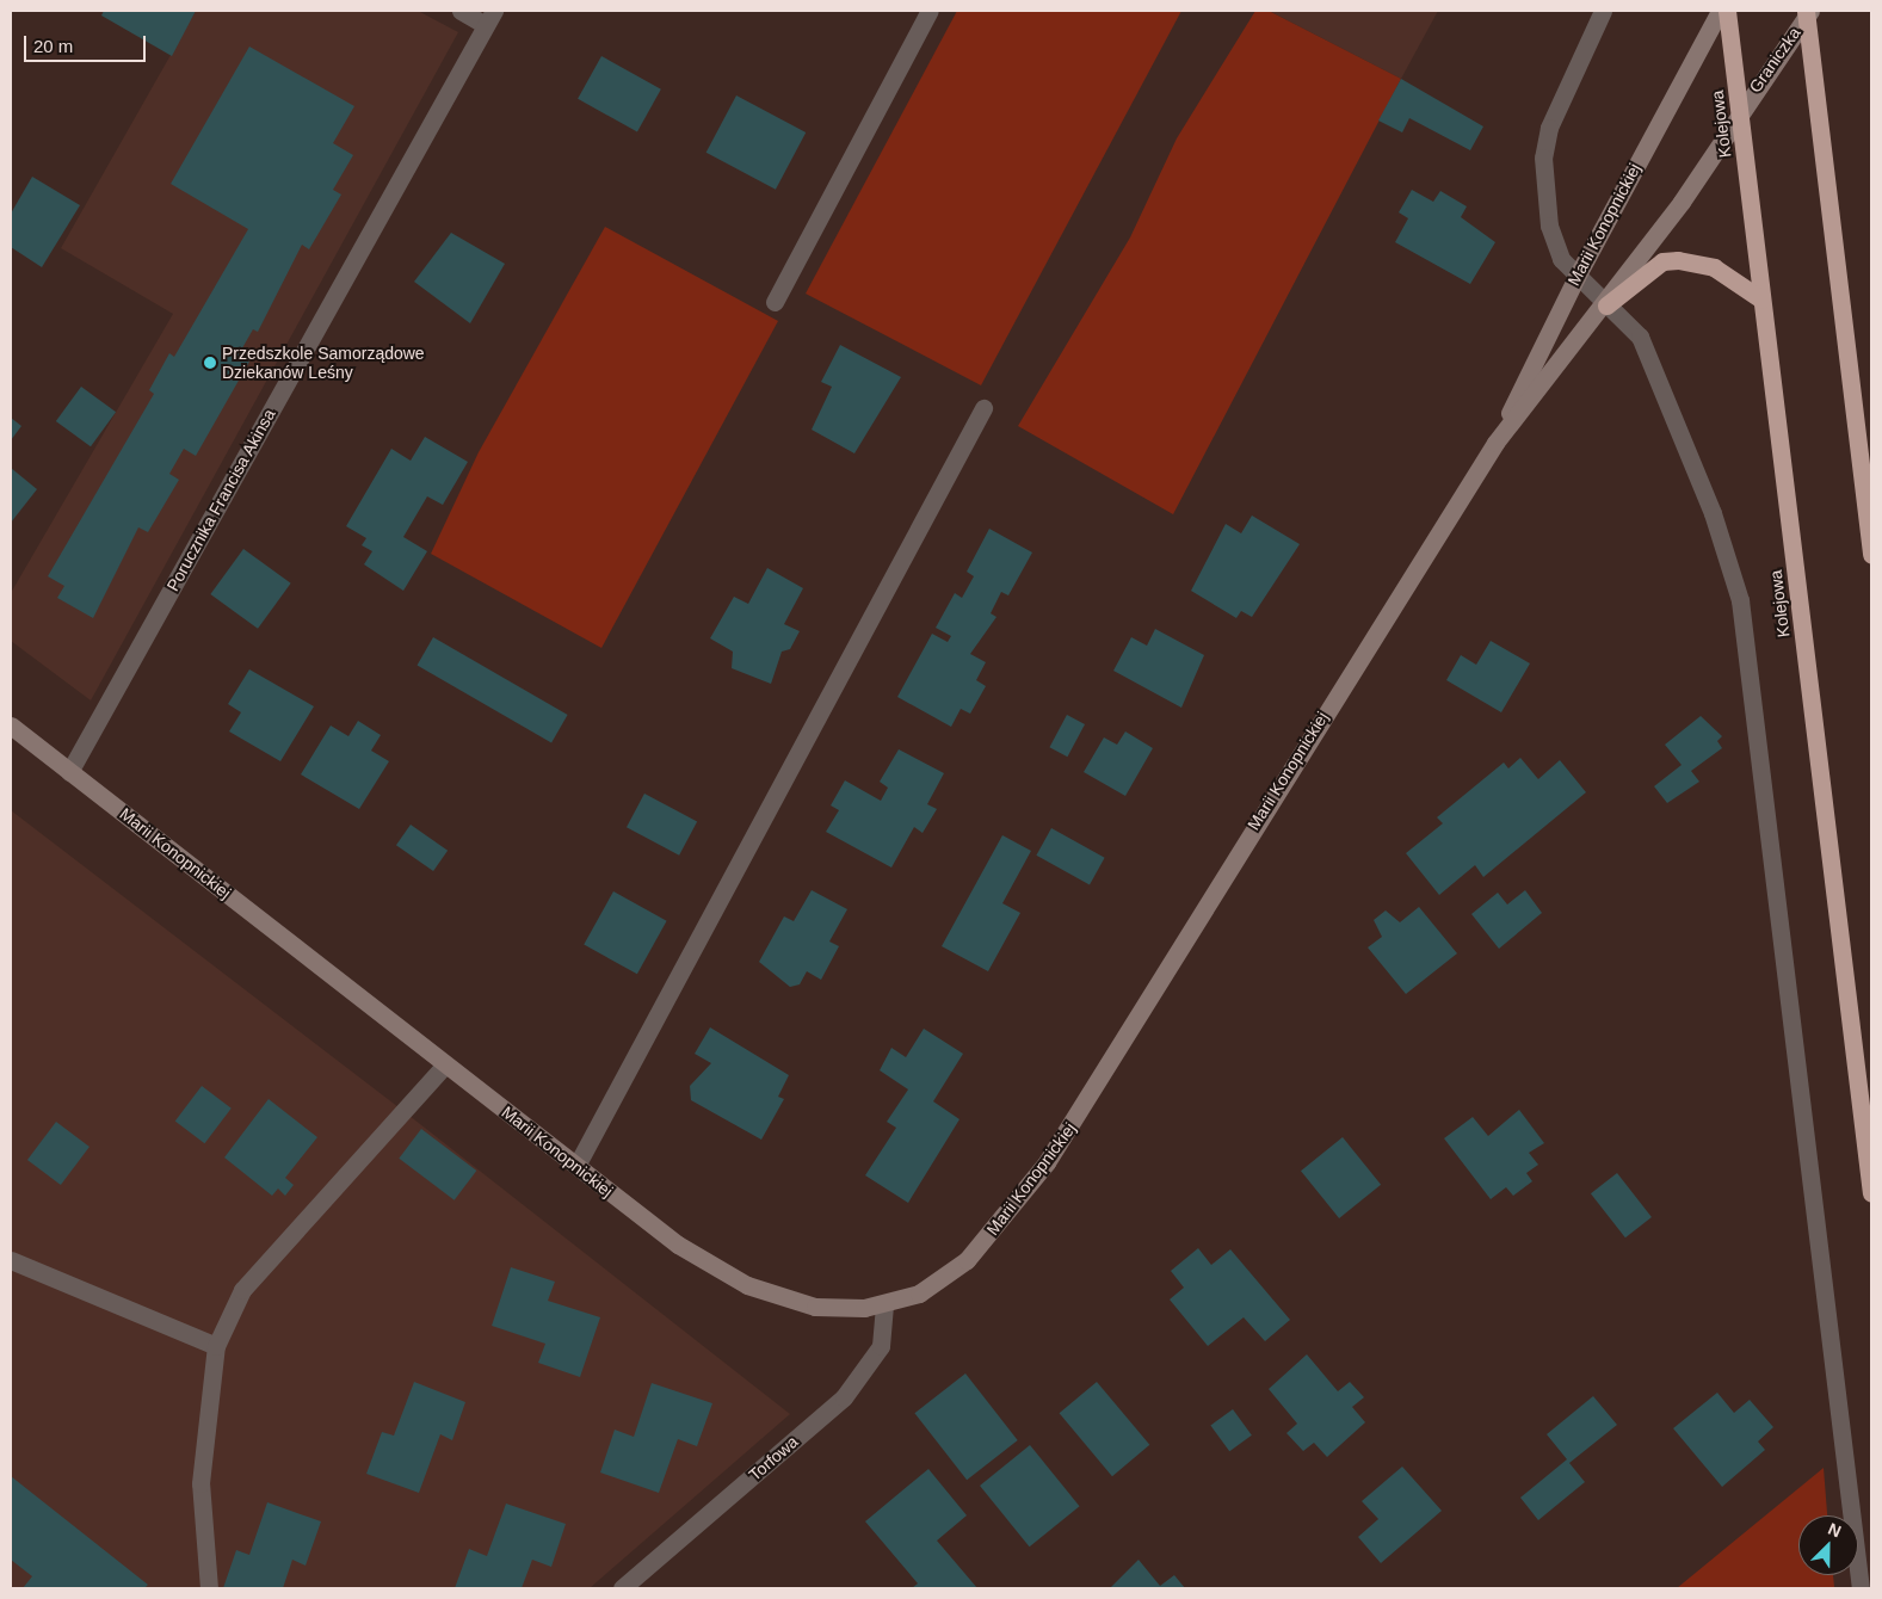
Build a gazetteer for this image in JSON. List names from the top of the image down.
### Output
{
  "streets": {
    "highway": ["Kolejowa"],
    "street": [
      "Graniczka",
      "Marii Konopnickiej",
      "Porucznika Francisa Akinsa",
      "Torfowa"
    ]
  },
  "crossings": [
    ["Graniczka", "Kolejowa"],
    ["Graniczka", "Marii Konopnickiej"],
    ["Kolejowa", "Marii Konopnickiej"],
    ["Marii Konopnickiej", "Porucznika Francisa Akinsa"],
    ["Marii Konopnickiej", "Torfowa"]
  ],
  "places": ["Przedszkole Samorządowe Dziekanów Leśny"],
  "scale_bar": "20 m",
  "north": "top right"
}
